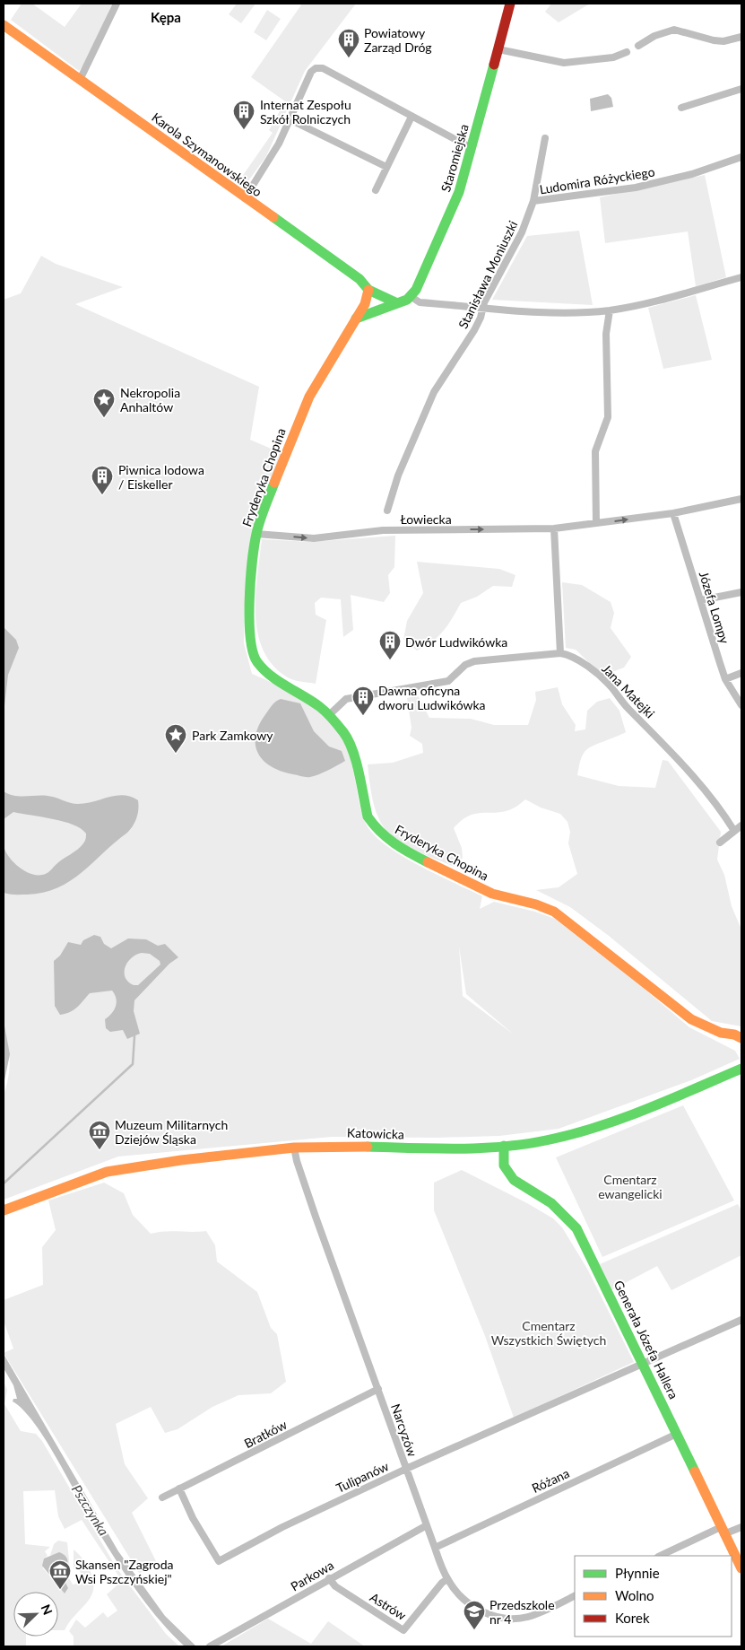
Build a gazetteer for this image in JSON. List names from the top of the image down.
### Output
{
  "streets": {
    "street": [
      "Karola Szymanowskiego",
      "Staromiejska",
      "Ludomira Różyckiego",
      "Stanisława Moniuszki",
      "Fryderyka Chopina",
      "Łowiecka",
      "Józefa Lompy",
      "Jana Matejki",
      "Katowicka",
      "Generała Józefa Hallera",
      "Narcyzów",
      "Bratków",
      "Tulipanów",
      "Różana",
      "Parkowa",
      "Astrów"
    ]
  },
  "crossings": [
    ["Karola Szymanowskiego", "Fryderyka Chopina"],
    ["Ludomira Różyckiego", "Stanisława Moniuszki"],
    ["Fryderyka Chopina", "Łowiecka"],
    ["Łowiecka", "Józefa Lompy"],
    ["Katowicka", "Generała Józefa Hallera"],
    ["Katowicka", "Narcyzów"],
    ["Generała Józefa Hallera", "Tulipanów"],
    ["Generała Józefa Hallera", "Różana"],
    ["Narcyzów", "Bratków"],
    ["Narcyzów", "Tulipanów"],
    ["Narcyzów", "Różana"],
    ["Narcyzów", "Parkowa"],
    ["Narcyzów", "Astrów"],
    ["Bratków", "Tulipanów"],
    ["Parkowa", "Astrów"]
  ],
  "one_way": ["Łowiecka"],
  "districts": ["Kępa"],
  "water": ["Pszczynka"],
  "parks": ["Cmentarz ewangelicki", "Cmentarz Wszystkich Świętych"],
  "places": {
    "building": [
      "Powiatowy Zarząd Dróg",
      "Internat Zespołu Szkół Rolniczych",
      "Piwnica lodowa / Eiskeller",
      "Dwór Ludwikówka",
      "Dawna oficyna dworu Ludwikówka"
    ],
    "place": ["Nekropolia Anhaltów", "Park Zamkowy"],
    "museum": ["Muzeum Militarnych Dziejów Śląska", "Skansen \"Zagroda Wsi Pszczyńskiej\""],
    "school or university": ["Przedszkole nr 4"]
  },
  "legend": ["Płynnie", "Wolno", "Korek"],
  "north": "top right"
}
